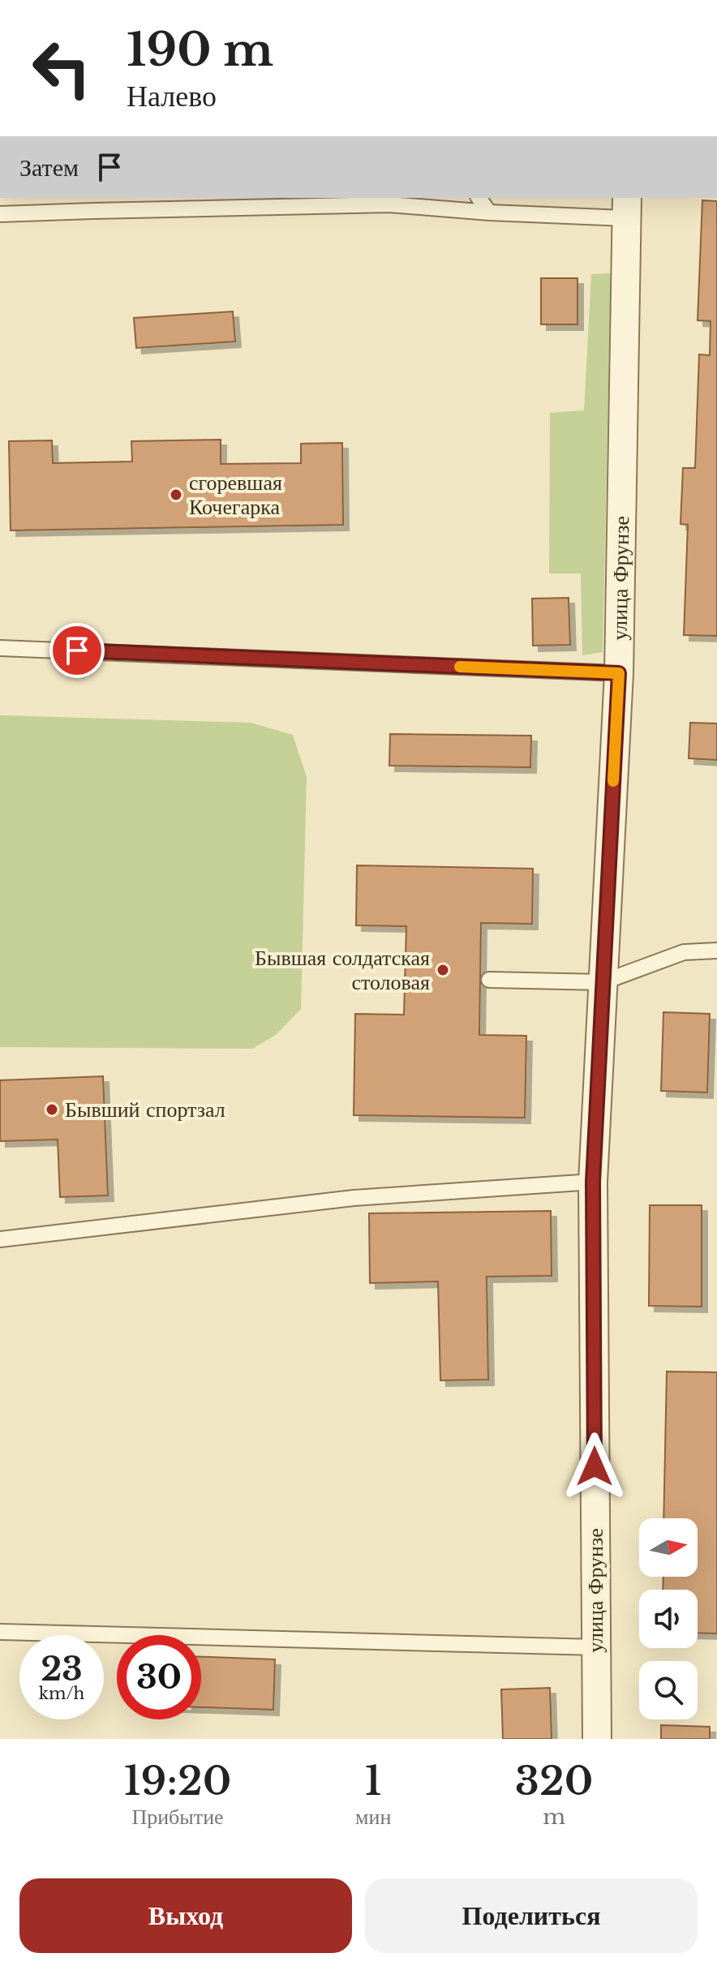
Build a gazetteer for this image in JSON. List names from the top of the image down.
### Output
{
  "streets": {
    "street": ["улица Фрунзе"]
  },
  "places": ["сгоревшая Кочегарка", "Бывшая солдатская столовая", "Бывший спортзал"],
  "north": "right",
  "page": {
    "turn": ["190 m", "Налево"],
    "then": "Затем",
    "speed": "23 km/h",
    "limit": "30",
    "eta": [
      "19:20",
      "Прибытие",
      "1",
      "мин",
      "320",
      "m"
    ],
    "buttons": ["Выход", "Поделиться"]
  }
}
